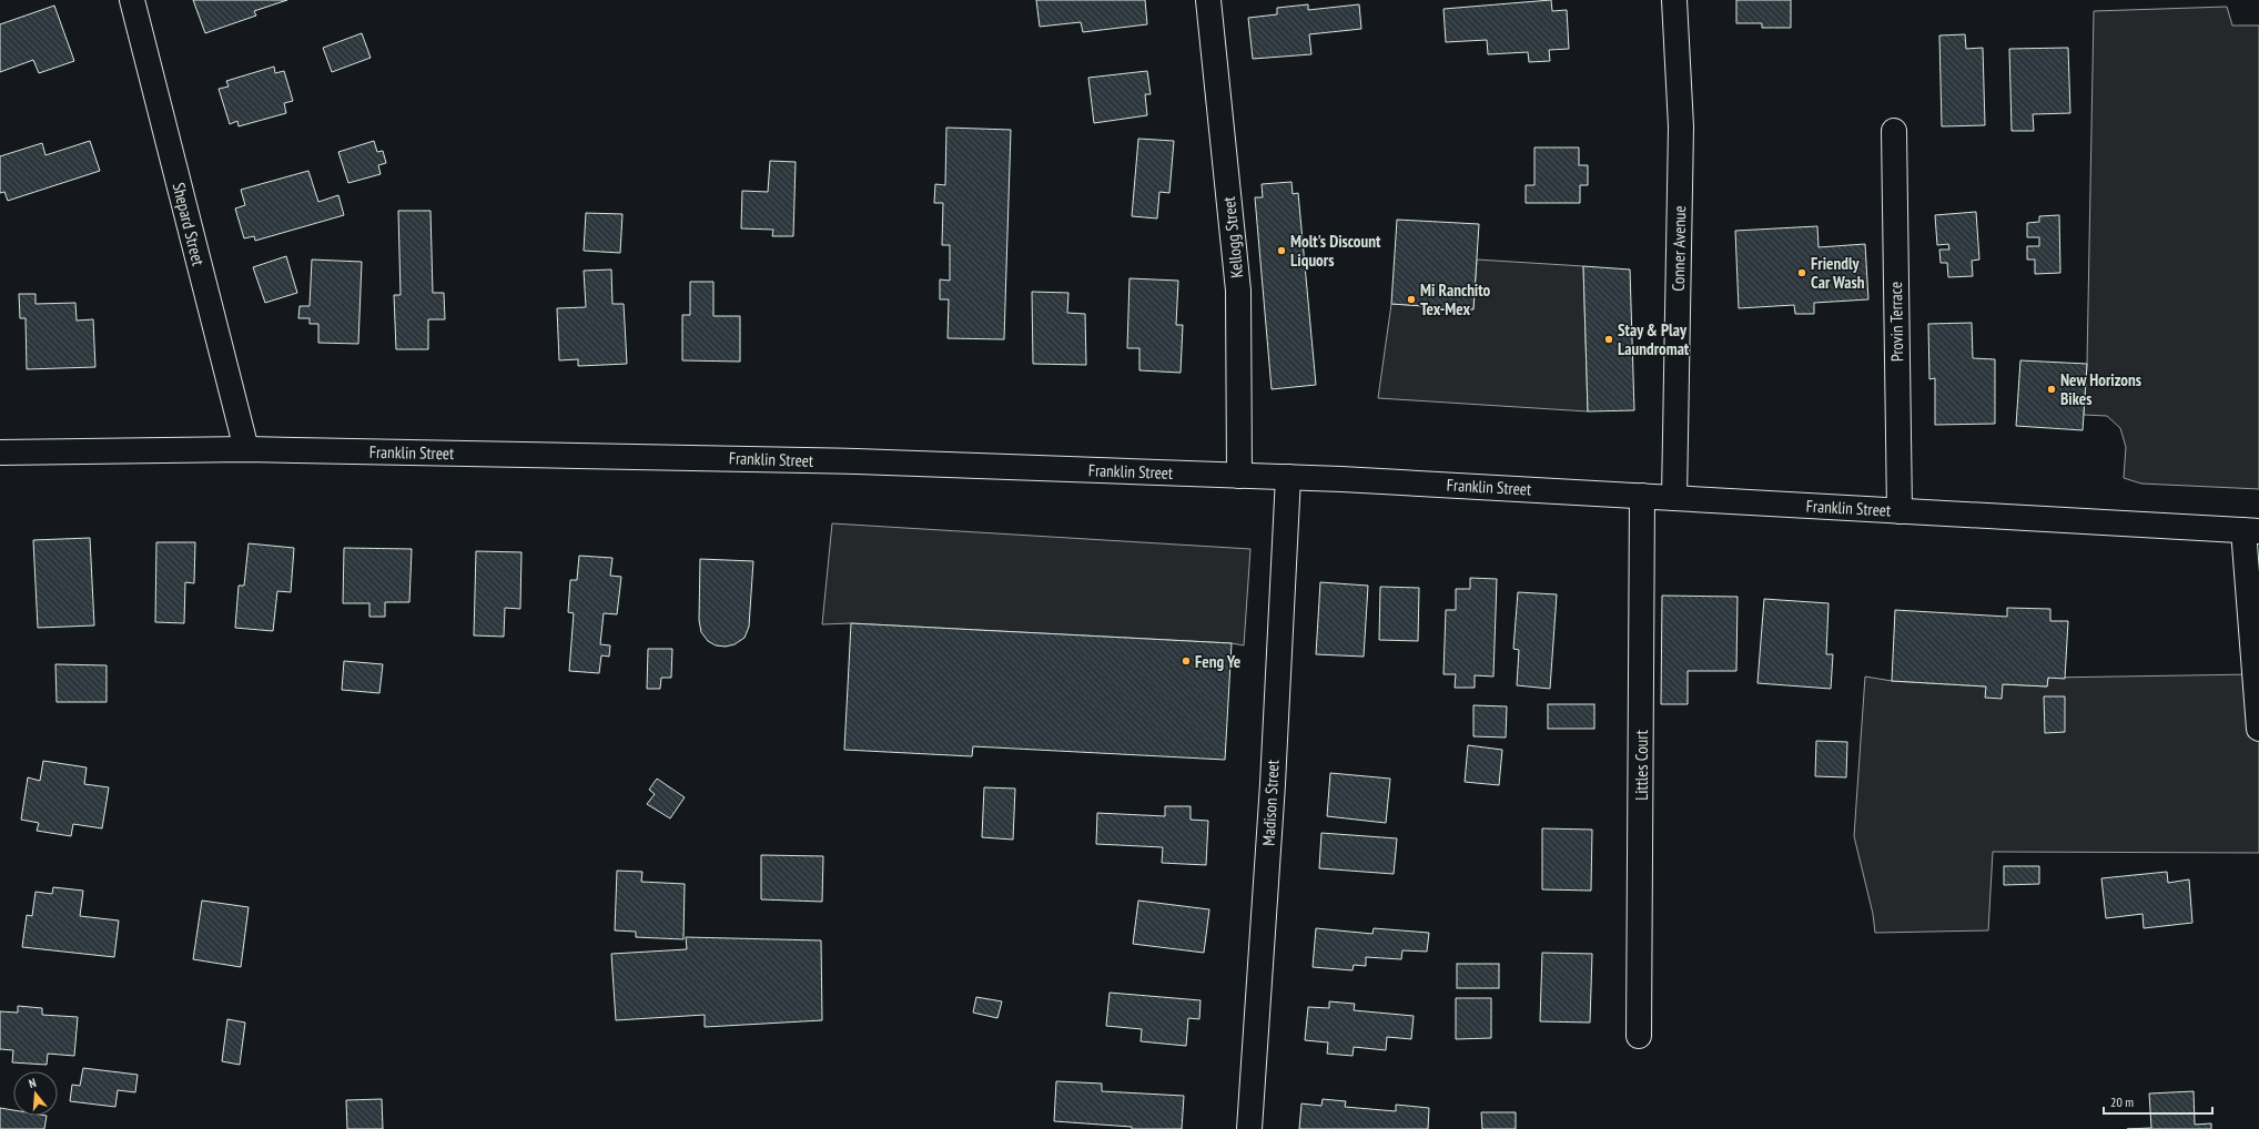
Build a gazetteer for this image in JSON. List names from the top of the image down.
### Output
{
  "streets": {
    "street": [
      "Shepard Street",
      "Kellogg Street",
      "Conner Avenue",
      "Provin Terrace",
      "Franklin Street",
      "Littles Court",
      "Madison Street"
    ]
  },
  "crossings": [
    ["Shepard Street", "Franklin Street"],
    ["Kellogg Street", "Franklin Street"],
    ["Conner Avenue", "Franklin Street"],
    ["Provin Terrace", "Franklin Street"],
    ["Franklin Street", "Littles Court"],
    ["Franklin Street", "Madison Street"]
  ],
  "places": [
    "Molt's Discount Liquors",
    "Friendly Car Wash",
    "Mi Ranchito Tex-Mex",
    "Stay & Play Laundromat",
    "New Horizons Bikes",
    "Feng Ye"
  ],
  "scale_bar": "20 m",
  "north": "top"
}
